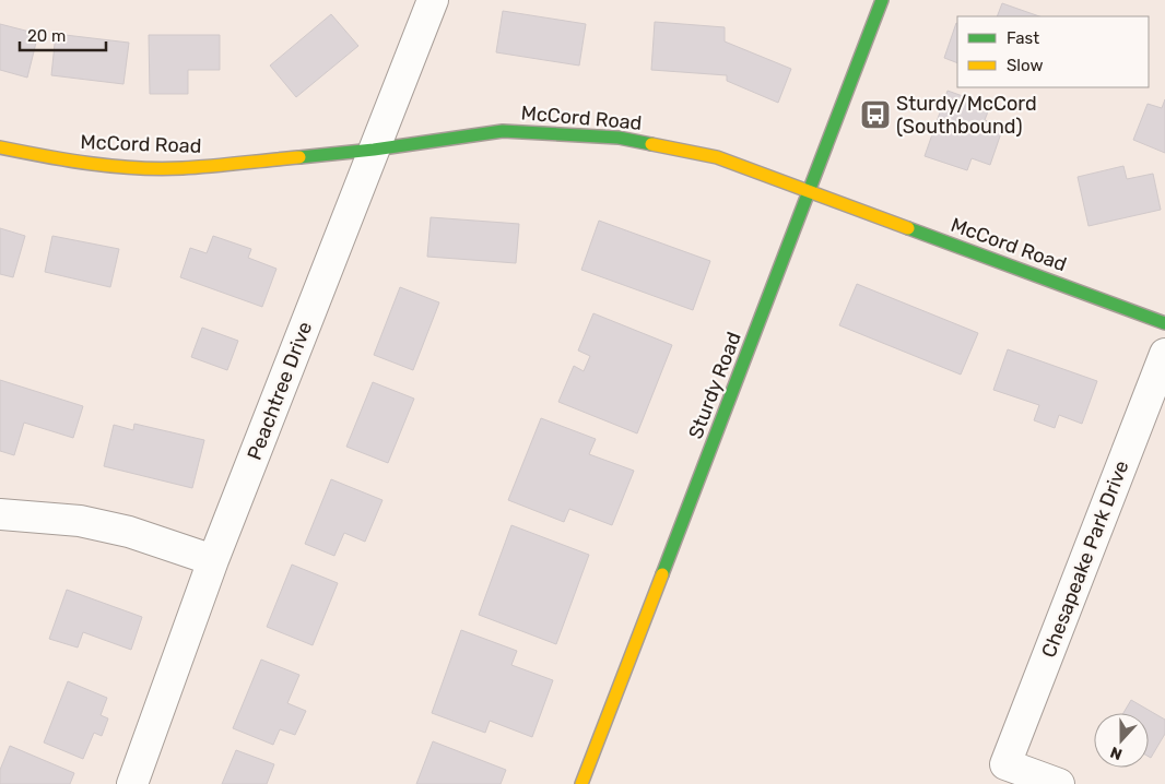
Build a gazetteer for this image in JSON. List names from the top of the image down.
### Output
{
  "streets": {
    "street": [
      "McCord Road",
      "Sturdy Road",
      "Peachtree Drive",
      "Chesapeake Park Drive"
    ]
  },
  "crossings": [
    ["McCord Road", "Sturdy Road"],
    ["McCord Road", "Peachtree Drive"]
  ],
  "places": {
    "bus stop": ["Sturdy/McCord (Southbound)"]
  },
  "legend": ["Fast", "Slow"],
  "scale_bar": "20 m",
  "north": "bottom"
}
